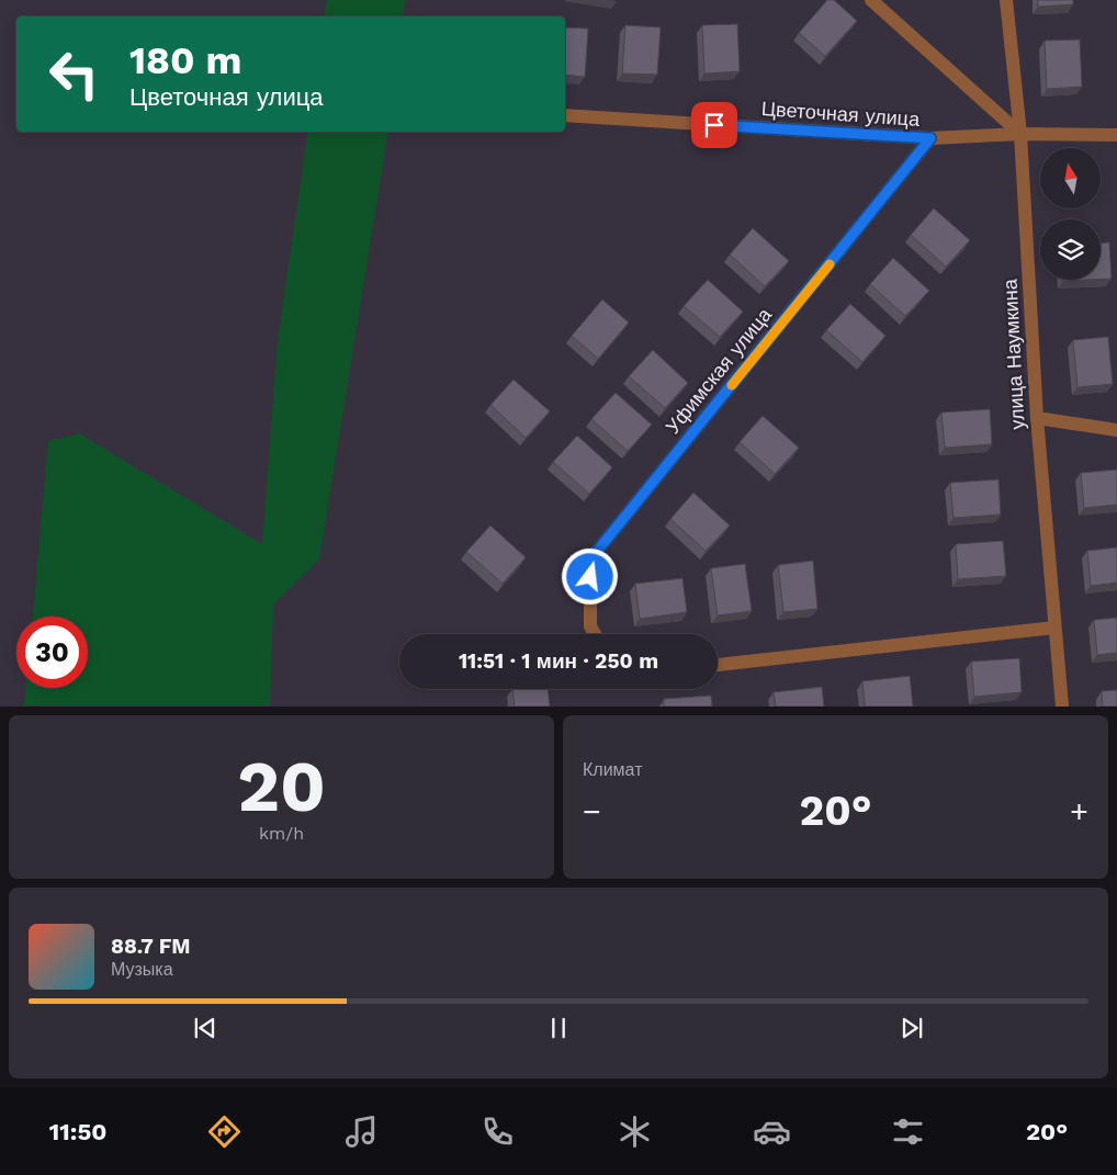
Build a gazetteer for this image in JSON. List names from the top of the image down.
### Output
{
  "streets": {
    "street": ["Цветочная улица", "улица Наумкина", "Уфимская улица"]
  },
  "crossings": [
    ["Цветочная улица", "улица Наумкина"],
    ["Цветочная улица", "Уфимская улица"]
  ],
  "north": "top",
  "page": {
    "turn": ["180 m", "Цветочная улица"],
    "limit": "30",
    "trip": "11:51 · 1 мин · 250 m",
    "tile": [
      ["20", "km/h"],
      "Климат"
    ],
    "heat": ["−", "20°", "+"],
    "song": ["88.7 FM", "Музыка"],
    "tabs": ["11:50", "20°"]
  }
}
